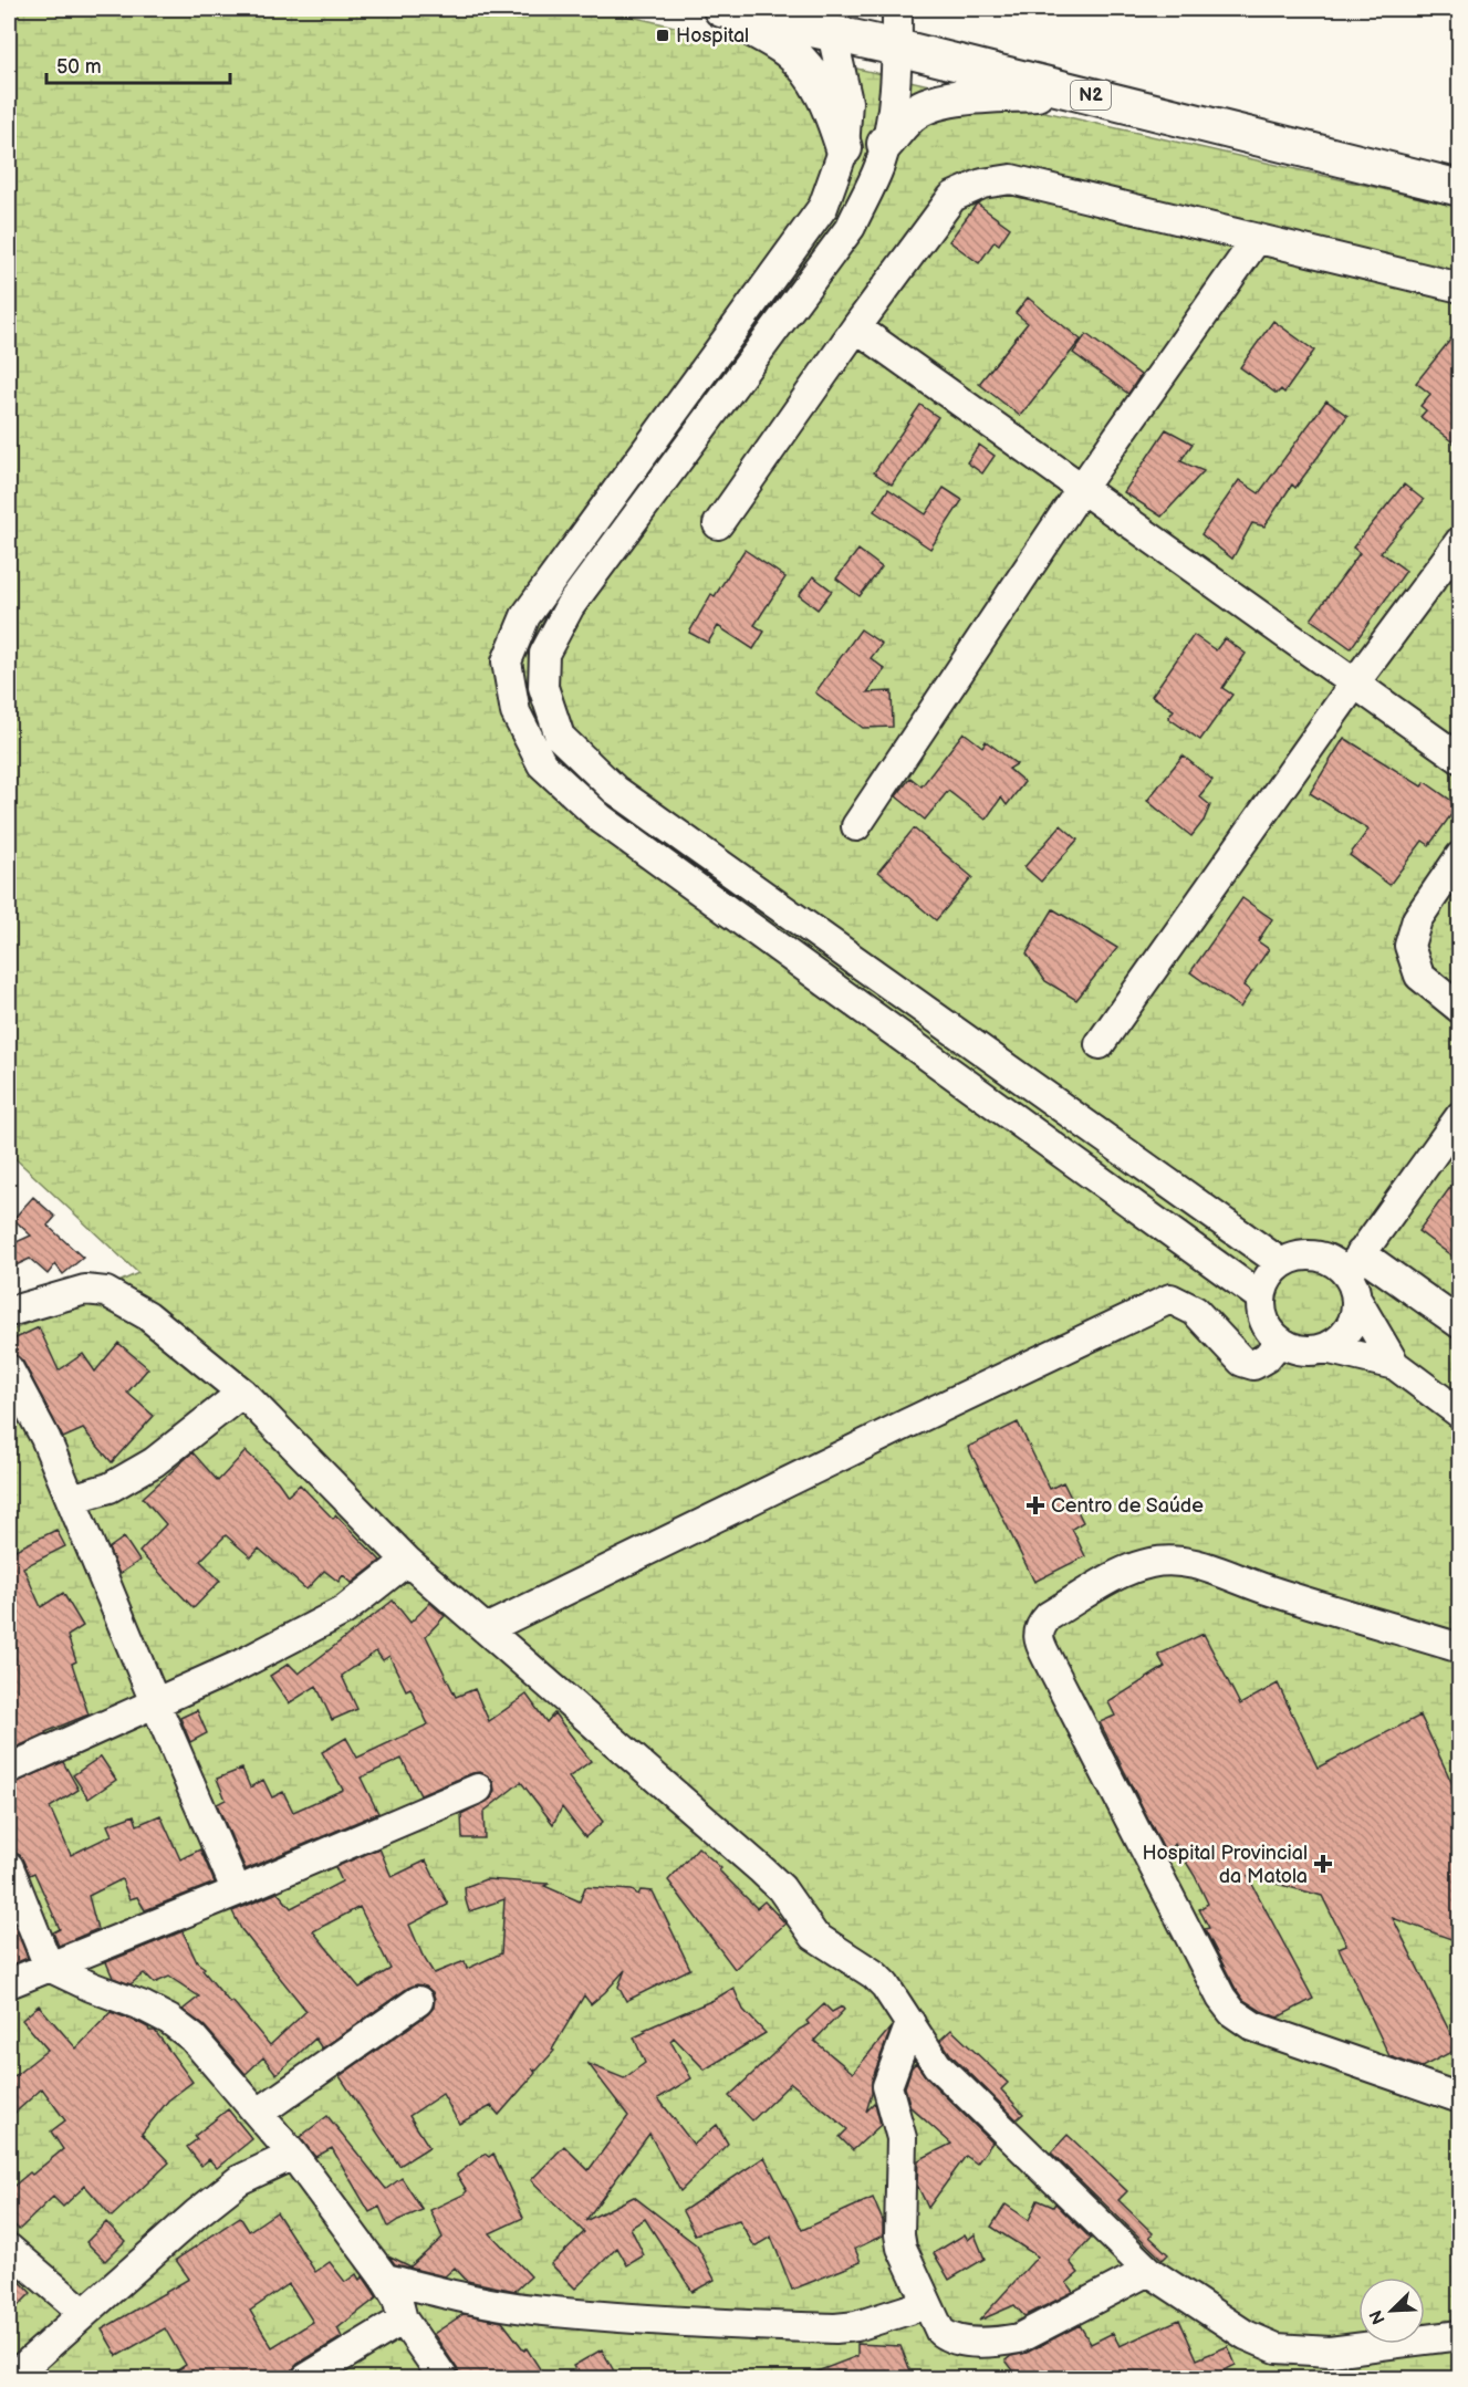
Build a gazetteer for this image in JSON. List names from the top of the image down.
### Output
{
  "streets": {
    "main road": ["N2"]
  },
  "places": {
    "transit": ["Hospital"],
    "health": ["Centro de Saúde", "Hospital Provincial da Matola"]
  },
  "scale_bar": "50 m",
  "north": "bottom left"
}
